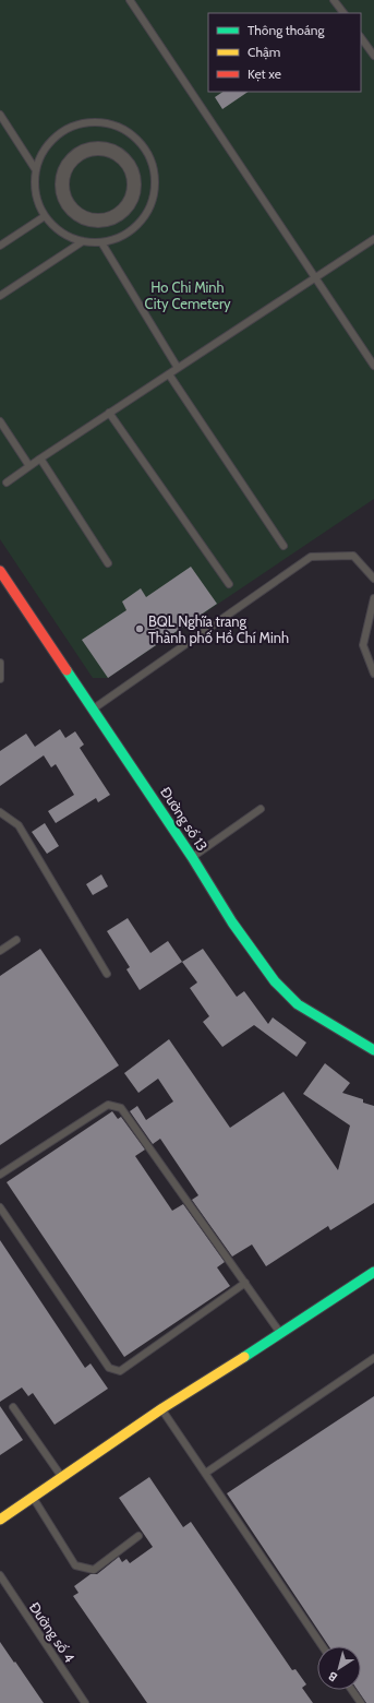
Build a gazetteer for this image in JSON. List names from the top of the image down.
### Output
{
  "streets": {
    "street": ["Đường số 13"],
    "lane": ["Đường số 4"]
  },
  "parks": ["Ho Chi Minh City Cemetery"],
  "places": ["BQL Nghĩa trang Thành phố Hồ Chí Minh"],
  "legend": ["Thông thoáng", "Chậm", "Kẹt xe"],
  "north": "bottom left"
}
